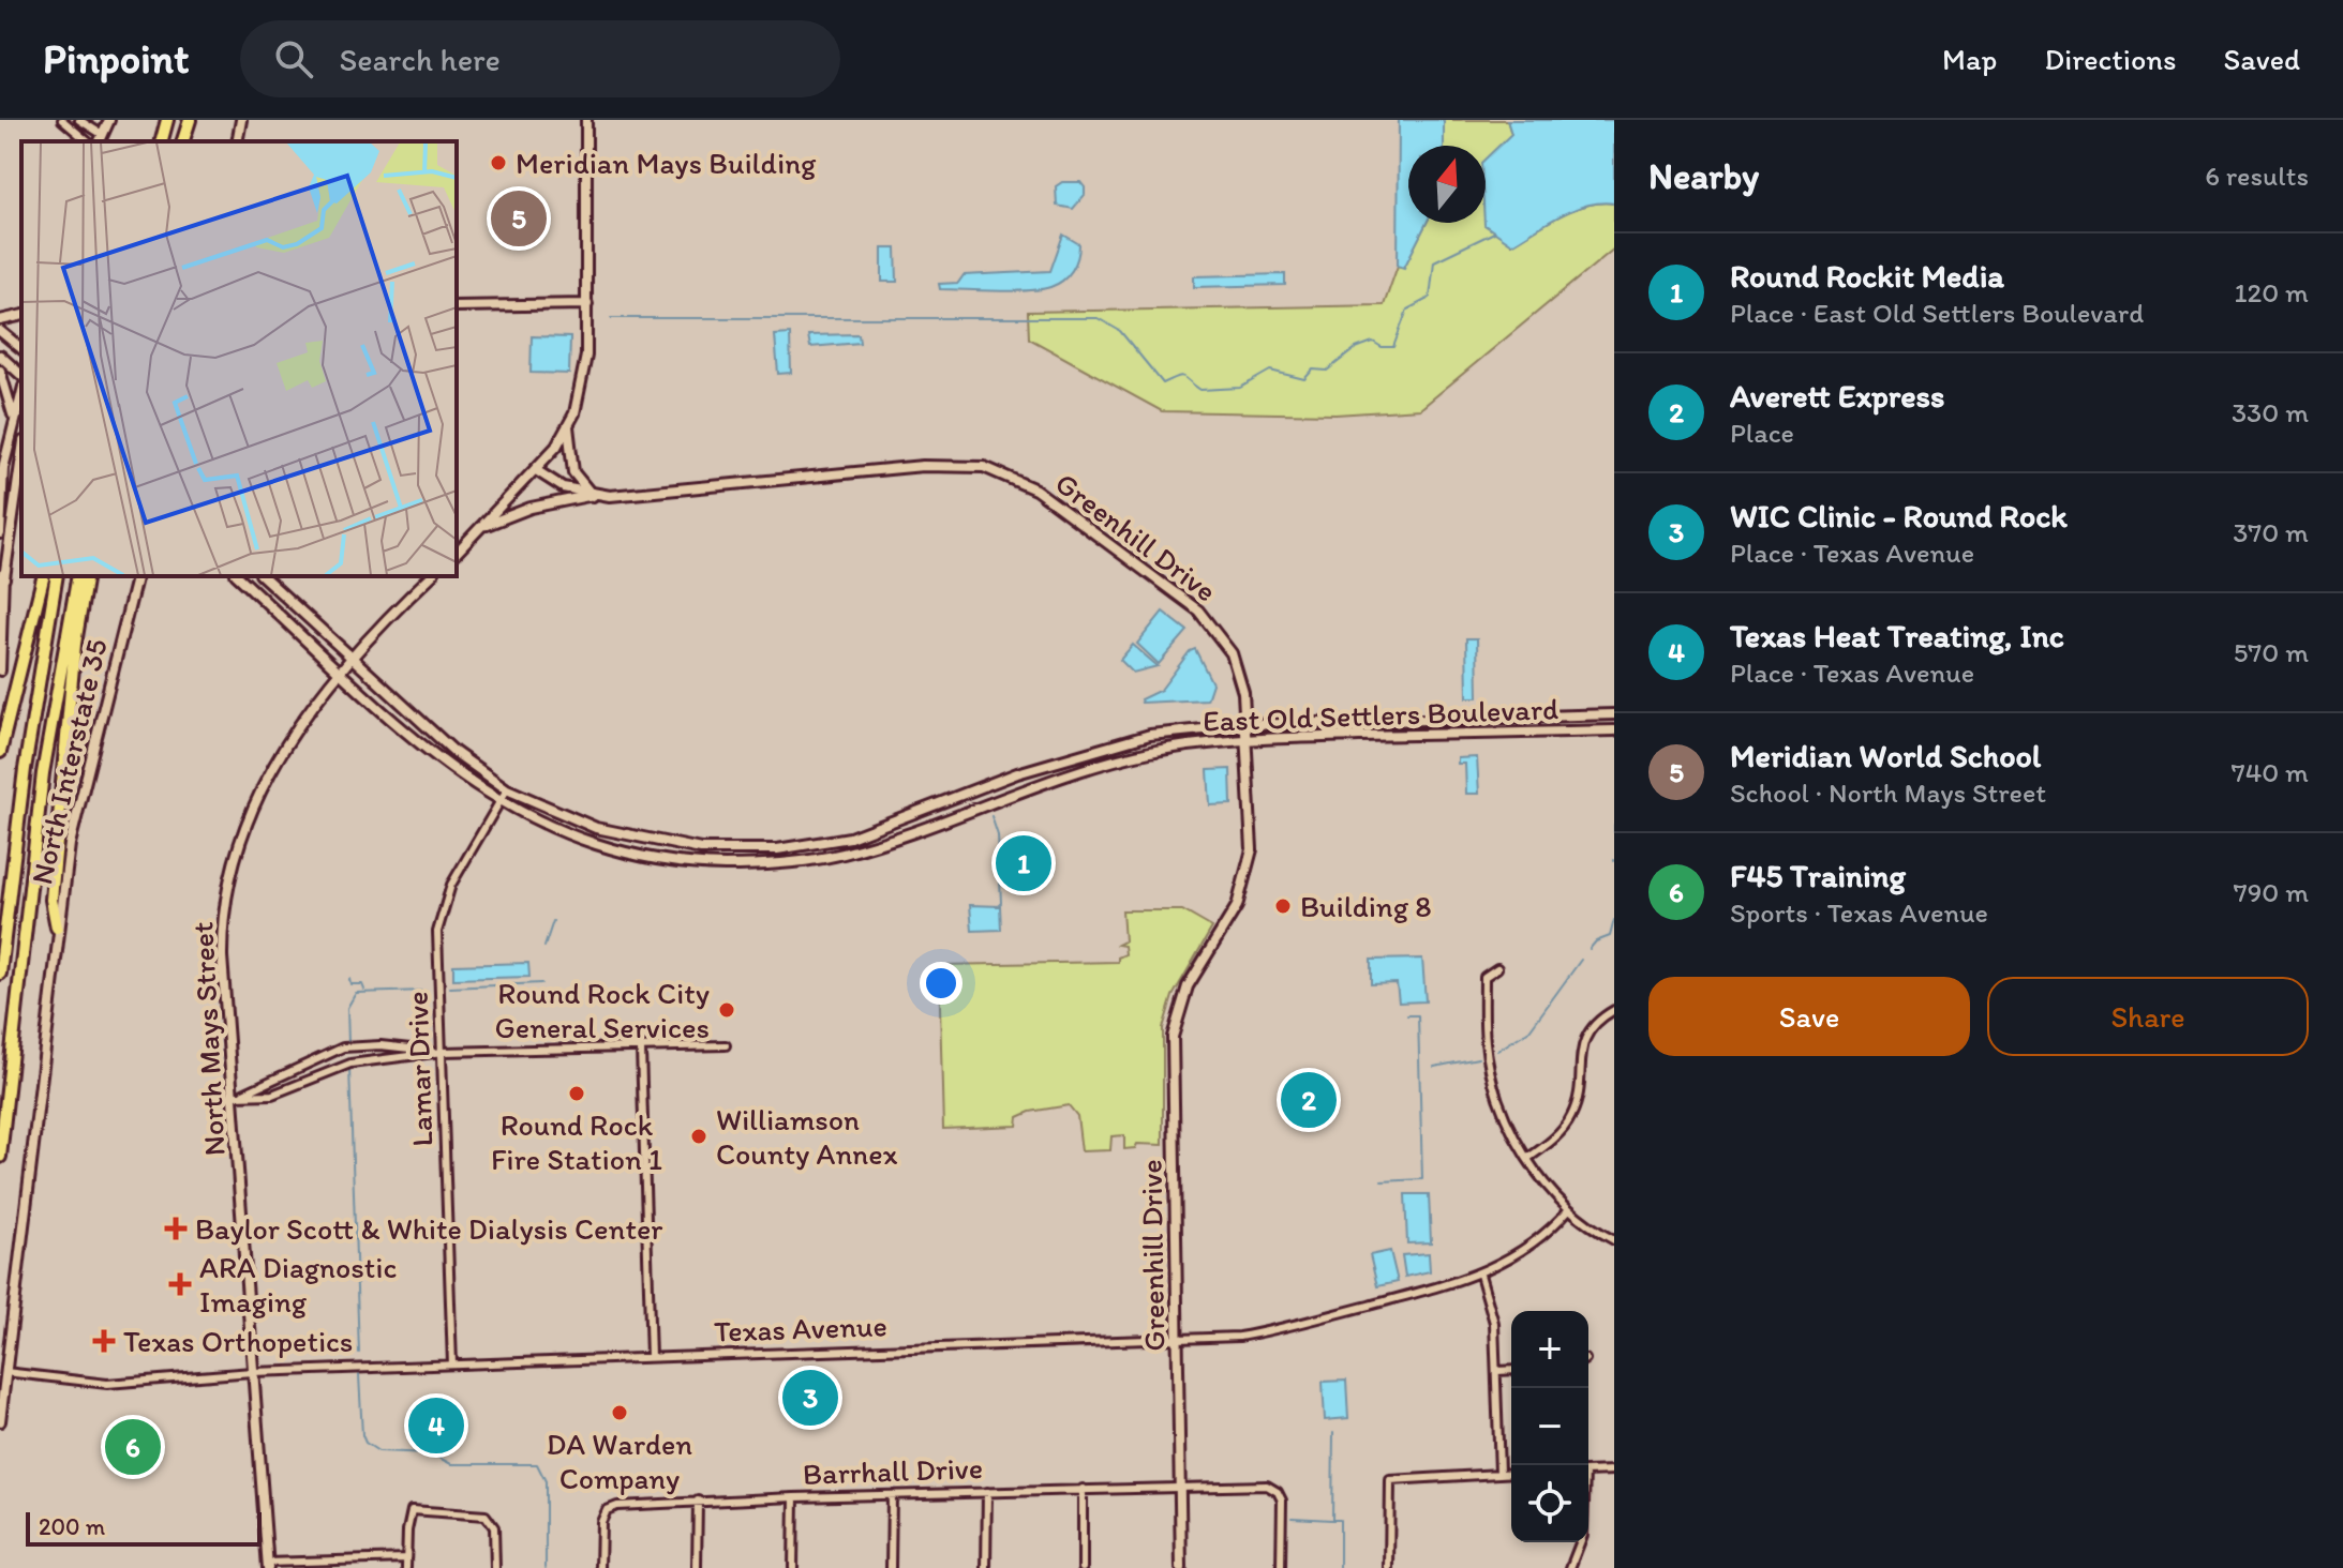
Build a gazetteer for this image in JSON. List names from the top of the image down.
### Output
{
  "streets": {
    "main road": [
      "Greenhill Drive",
      "East Old Settlers Boulevard",
      "North Interstate 35",
      "North Mays Street"
    ],
    "street": ["Lamar Drive", "Texas Avenue", "Barrhall Drive"]
  },
  "crossings": [
    ["Greenhill Drive", "East Old Settlers Boulevard"],
    ["Greenhill Drive", "Texas Avenue"],
    ["Greenhill Drive", "Barrhall Drive"],
    ["East Old Settlers Boulevard", "North Mays Street"],
    ["East Old Settlers Boulevard", "Lamar Drive"],
    ["North Interstate 35", "Texas Avenue"],
    ["North Mays Street", "Texas Avenue"],
    ["Lamar Drive", "Texas Avenue"]
  ],
  "places": {
    "other": [
      "Meridian Mays Building",
      "Building 8",
      "Round Rock City General Services",
      "Round Rock Fire Station 1",
      "Williamson County Annex",
      "DA Warden Company"
    ],
    "health": ["Baylor Scott & White Dialysis Center", "ARA Diagnostic Imaging", "Texas Orthopetics"]
  },
  "scale_bar": "200 m",
  "north": "top",
  "page": {
    "header": "Pinpoint",
    "search": "Search here",
    "nav": ["Map", "Directions", "Saved"],
    "heading": ["Nearby", "6 results"],
    "pins": [
      "5",
      "1",
      "2",
      "3",
      "4",
      "6"
    ],
    "list": [
      {
        "mark": "1",
        "name": "Round Rockit Media",
        "note": "Place · East Old Settlers Boulevard",
        "value": "120 m"
      },
      {
        "mark": "2",
        "name": "Averett Express",
        "note": "Place",
        "value": "330 m"
      },
      {
        "mark": "3",
        "name": "WIC Clinic - Round Rock",
        "note": "Place · Texas Avenue",
        "value": "370 m"
      },
      {
        "mark": "4",
        "name": "Texas Heat Treating, Inc",
        "note": "Place · Texas Avenue",
        "value": "570 m"
      },
      {
        "mark": "5",
        "name": "Meridian World School",
        "note": "School · North Mays Street",
        "value": "740 m"
      },
      {
        "mark": "6",
        "name": "F45 Training",
        "note": "Sports · Texas Avenue",
        "value": "790 m"
      }
    ],
    "buttons": ["Save", "Share"],
    "map_buttons": ["+", "−"],
    "scale": "200 m"
  }
}
